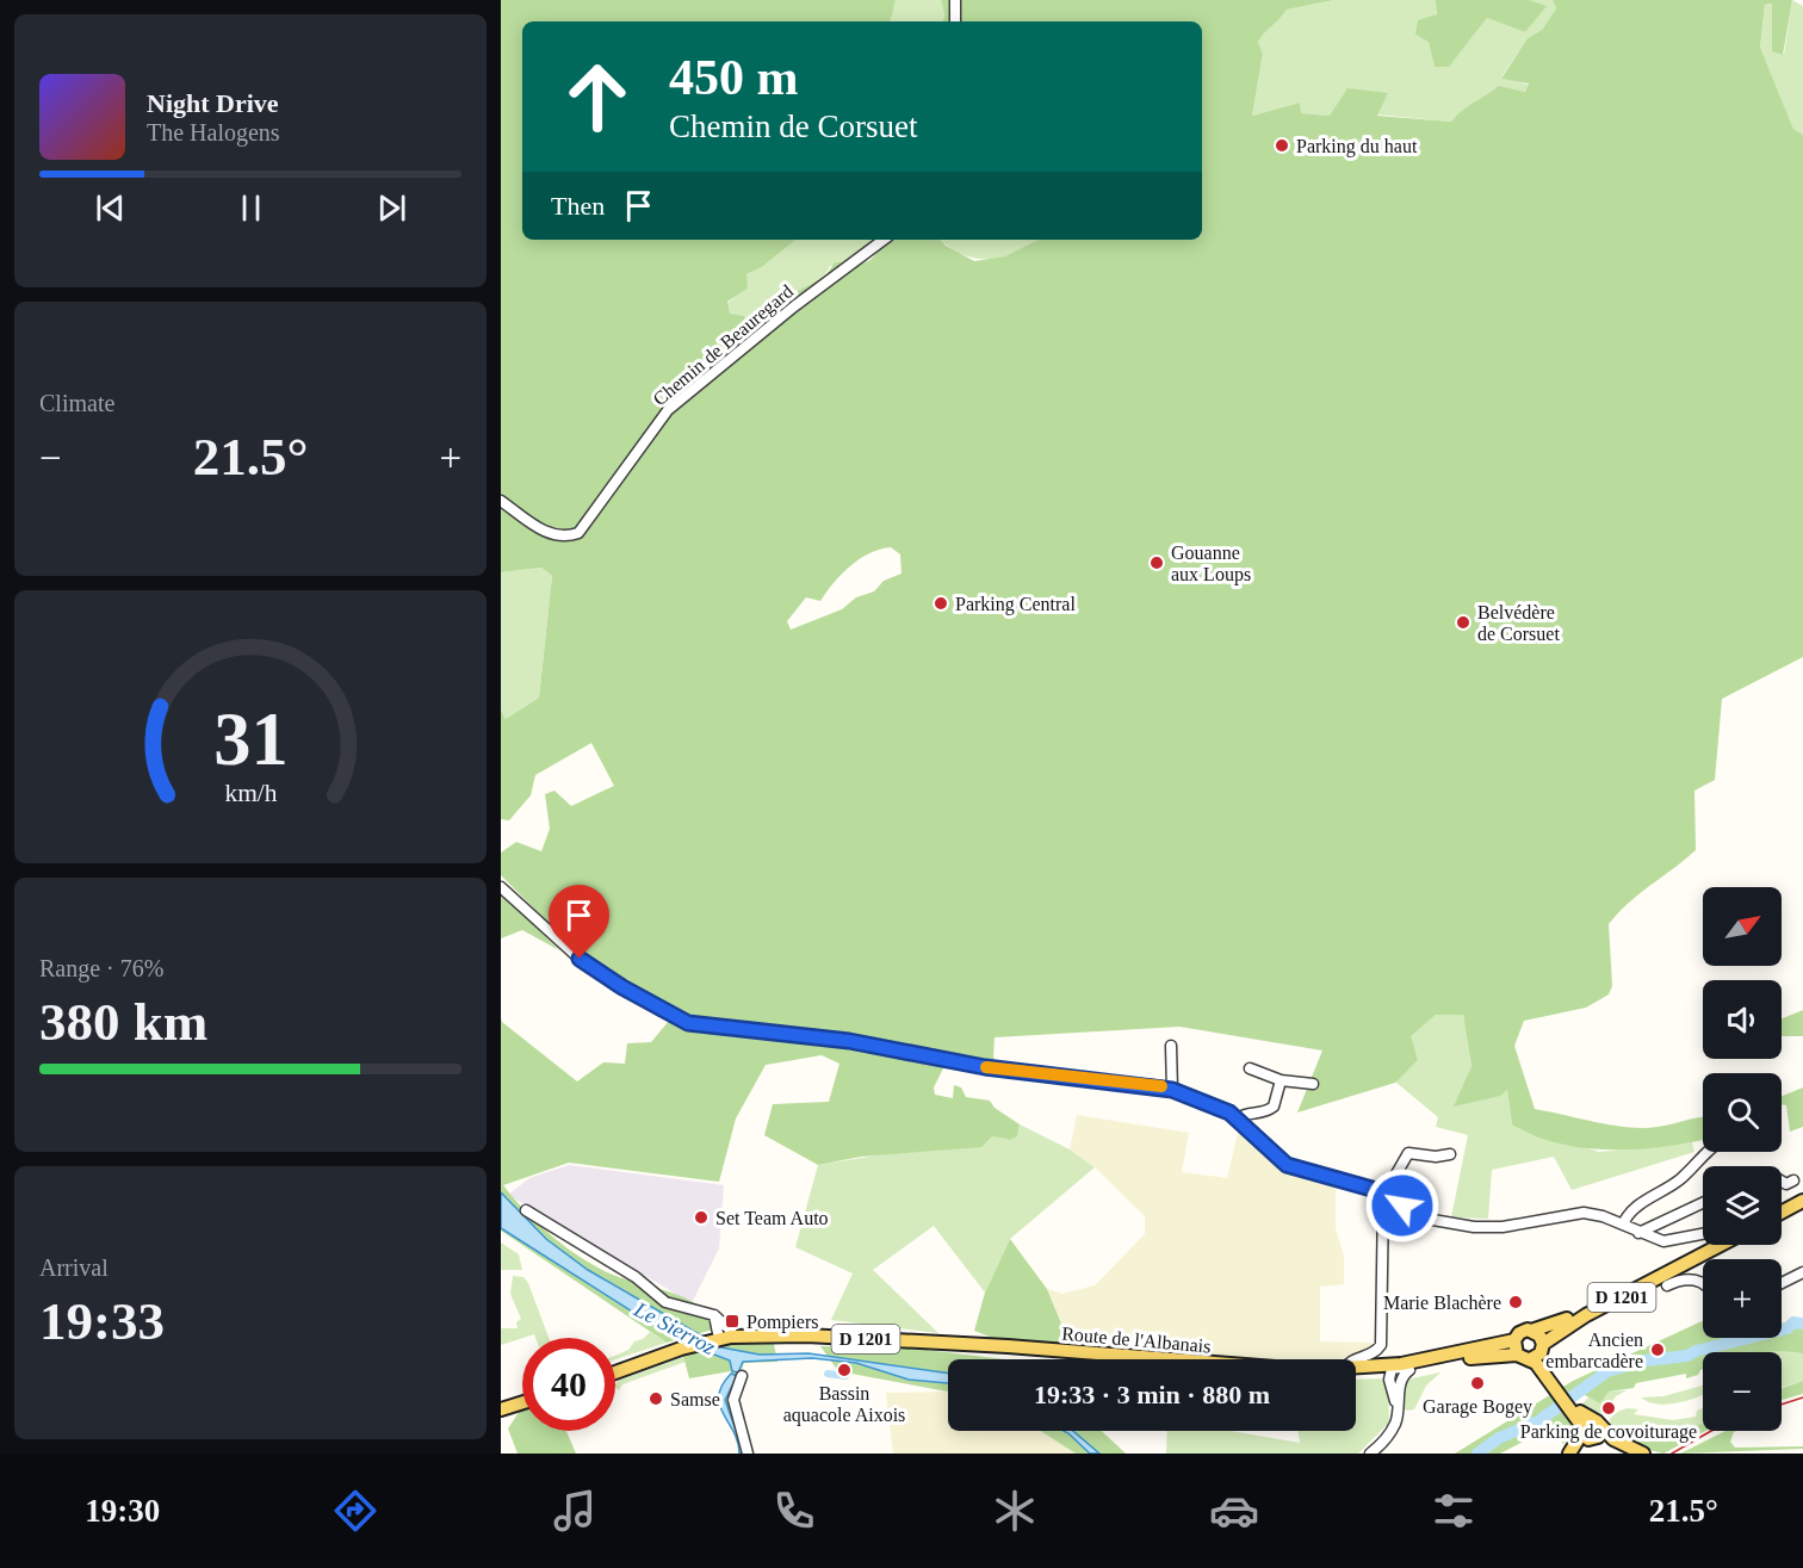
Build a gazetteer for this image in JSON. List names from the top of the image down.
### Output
{
  "streets": {
    "main road": ["D 1201", "Route de l'Albanais"],
    "street": ["Chemin de Beauregard"]
  },
  "crossings": [
    ["D 1201", "Route de l'Albanais"]
  ],
  "water": ["Le Sierroz"],
  "places": {
    "other": [
      "Parking du haut",
      "Gouanne aux Loups",
      "Parking Central",
      "Belvédère de Corsuet",
      "Set Team Auto",
      "Marie Blachère",
      "Ancien embarcadère",
      "Bassin aquacole Aixois",
      "Garage Bogey",
      "Samse",
      "Parking de covoiturage"
    ],
    "transit": ["Pompiers"]
  },
  "north": "top right",
  "page": {
    "turn": ["450 m", "Chemin de Corsuet"],
    "song": ["Night Drive", "The Halogens"],
    "then": "Then",
    "tile": [
      "Climate",
      ["Range · 76%", "380 km"],
      ["Arrival", "19:33"]
    ],
    "heat": ["−", "21.5°", "+"],
    "map_buttons": ["+", "−"],
    "limit": "40",
    "trip": "19:33 · 3 min · 880 m",
    "tabs": ["19:30", "21.5°"],
    "gauge": ["31", "km/h"]
  }
}
